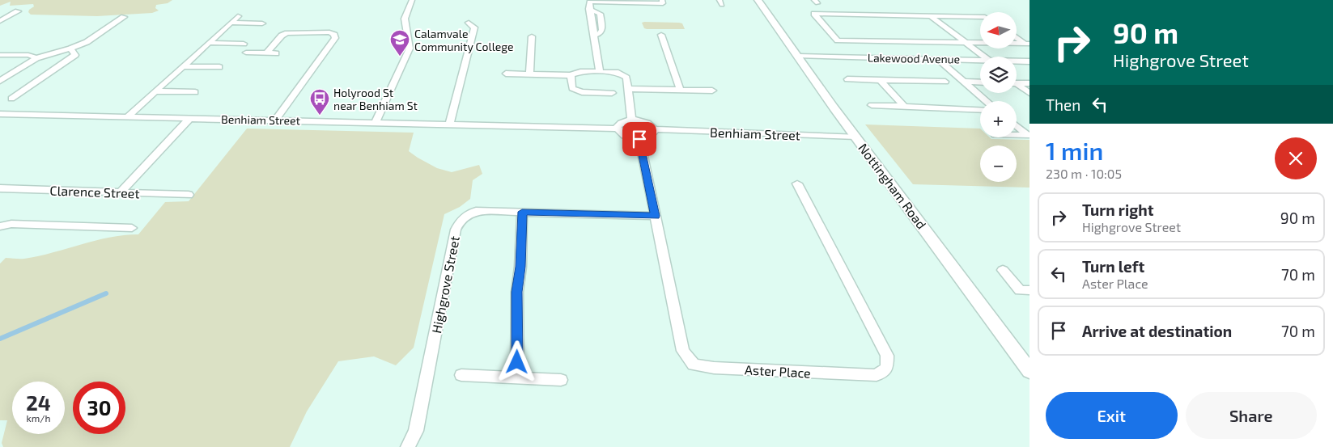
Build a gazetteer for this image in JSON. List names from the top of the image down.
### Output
{
  "streets": {
    "street": [
      "Lakewood Avenue",
      "Benhiam Street",
      "Nottingham Road",
      "Clarence Street",
      "Highgrove Street",
      "Aster Place"
    ]
  },
  "crossings": [
    ["Lakewood Avenue", "Nottingham Road"],
    ["Benhiam Street", "Nottingham Road"],
    ["Highgrove Street", "Aster Place"]
  ],
  "places": {
    "school or university": ["Calamvale Community College"],
    "bus stop": ["Holyrood St near Benhiam St"]
  },
  "north": "left",
  "page": {
    "turn": ["90 m", "Highgrove Street"],
    "map_buttons": ["+", "−"],
    "then": "Then",
    "heading": ["1 min", "230 m · 10:05"],
    "list": [
      {
        "name": "Turn right",
        "note": "Highgrove Street",
        "value": "90 m"
      },
      {
        "name": "Turn left",
        "note": "Aster Place",
        "value": "70 m"
      },
      {
        "name": "Arrive at destination",
        "value": "70 m"
      }
    ],
    "speed": "24 km/h",
    "limit": "30",
    "buttons": ["Exit", "Share"]
  }
}
